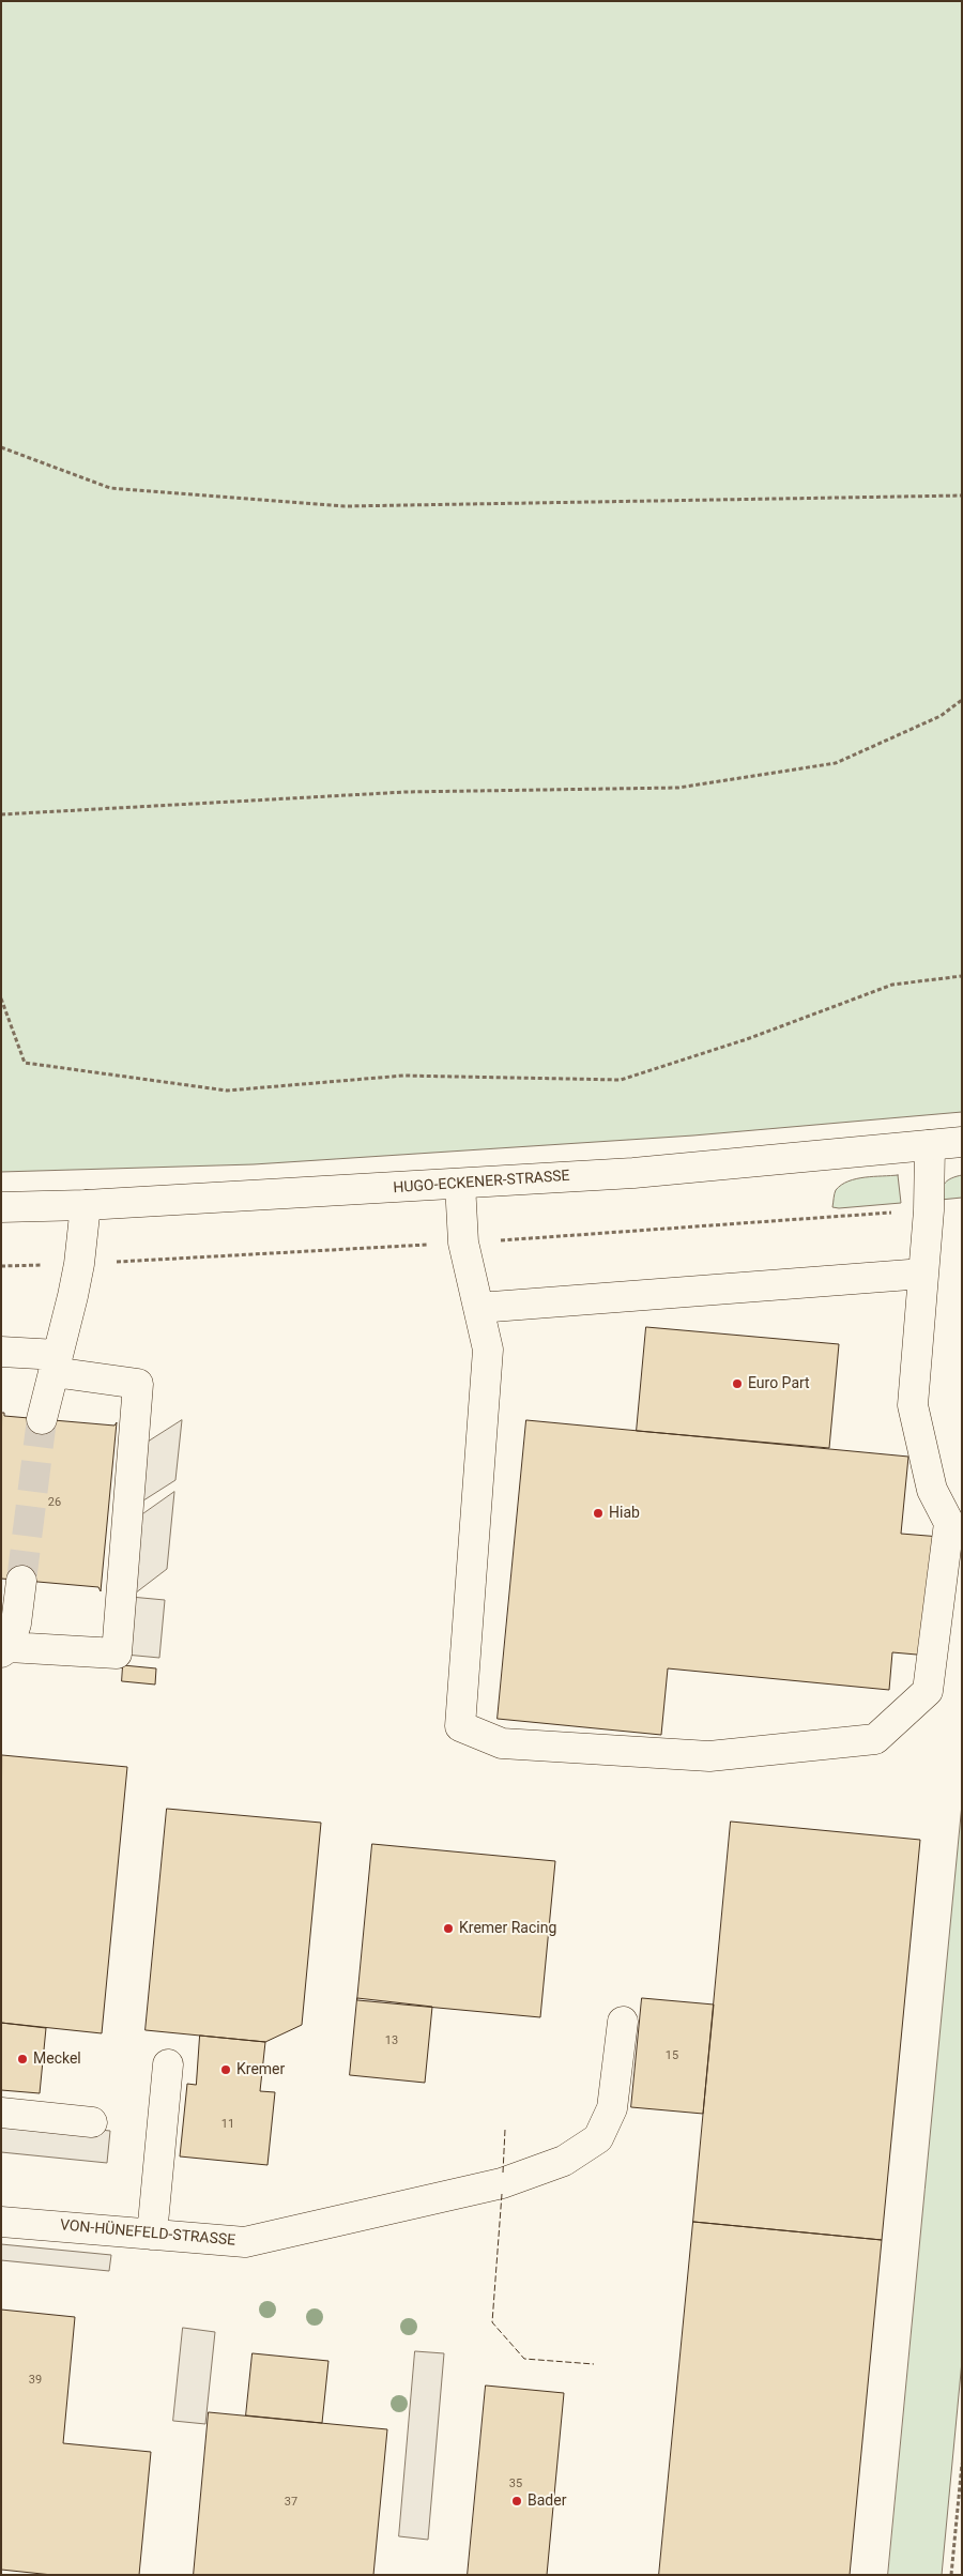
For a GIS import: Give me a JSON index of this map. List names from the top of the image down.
{
  "streets": {
    "main road": ["HUGO-ECKENER-STRASSE", "VON-HÜNEFELD-STRASSE"]
  },
  "places": [
    "Euro Part",
    "Hiab",
    "Kremer Racing",
    "Meckel",
    "Kremer",
    "Bader"
  ],
  "house_numbers": [
    "26",
    "13",
    "15",
    "11",
    "39",
    "35",
    "37"
  ]
}
